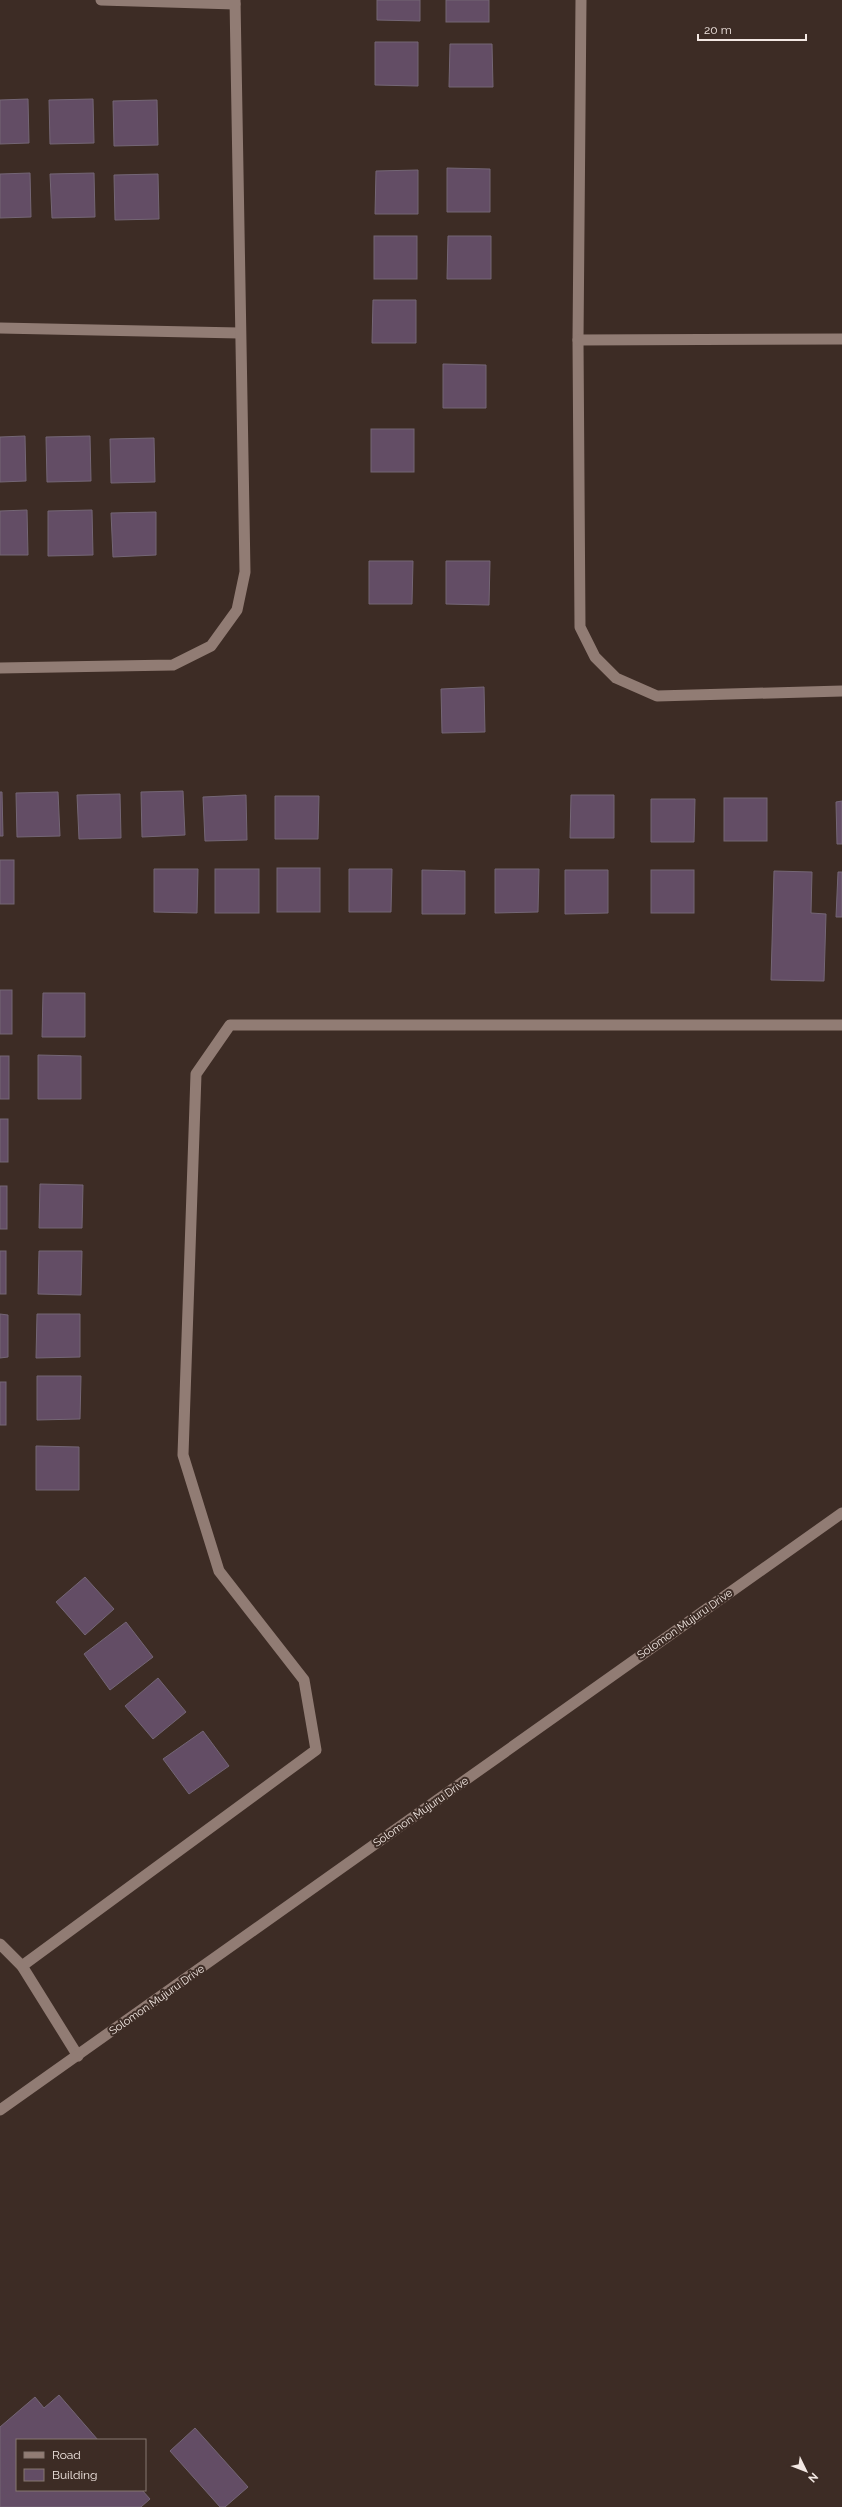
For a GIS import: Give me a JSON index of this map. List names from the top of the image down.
{
  "streets": {
    "street": ["Solomon Mujuru Drive"]
  },
  "legend": ["Road", "Building"],
  "scale_bar": "20 m",
  "north": "bottom right"
}
